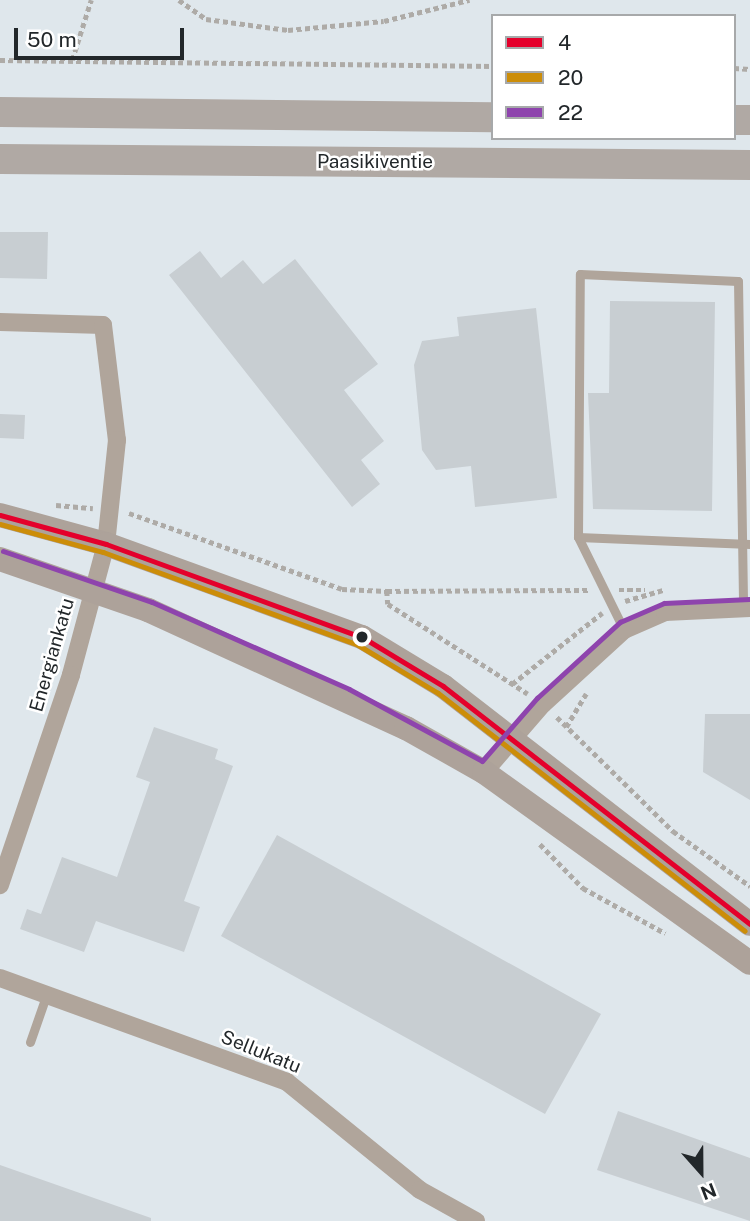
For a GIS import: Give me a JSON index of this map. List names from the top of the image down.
{
  "streets": {
    "highway": ["Paasikiventie"],
    "street": ["Energiankatu", "Sellukatu"]
  },
  "lines": ["transit line 4", "transit line 20", "transit line 22"],
  "legend": ["4", "20", "22"],
  "scale_bar": "50 m",
  "north": "bottom"
}
